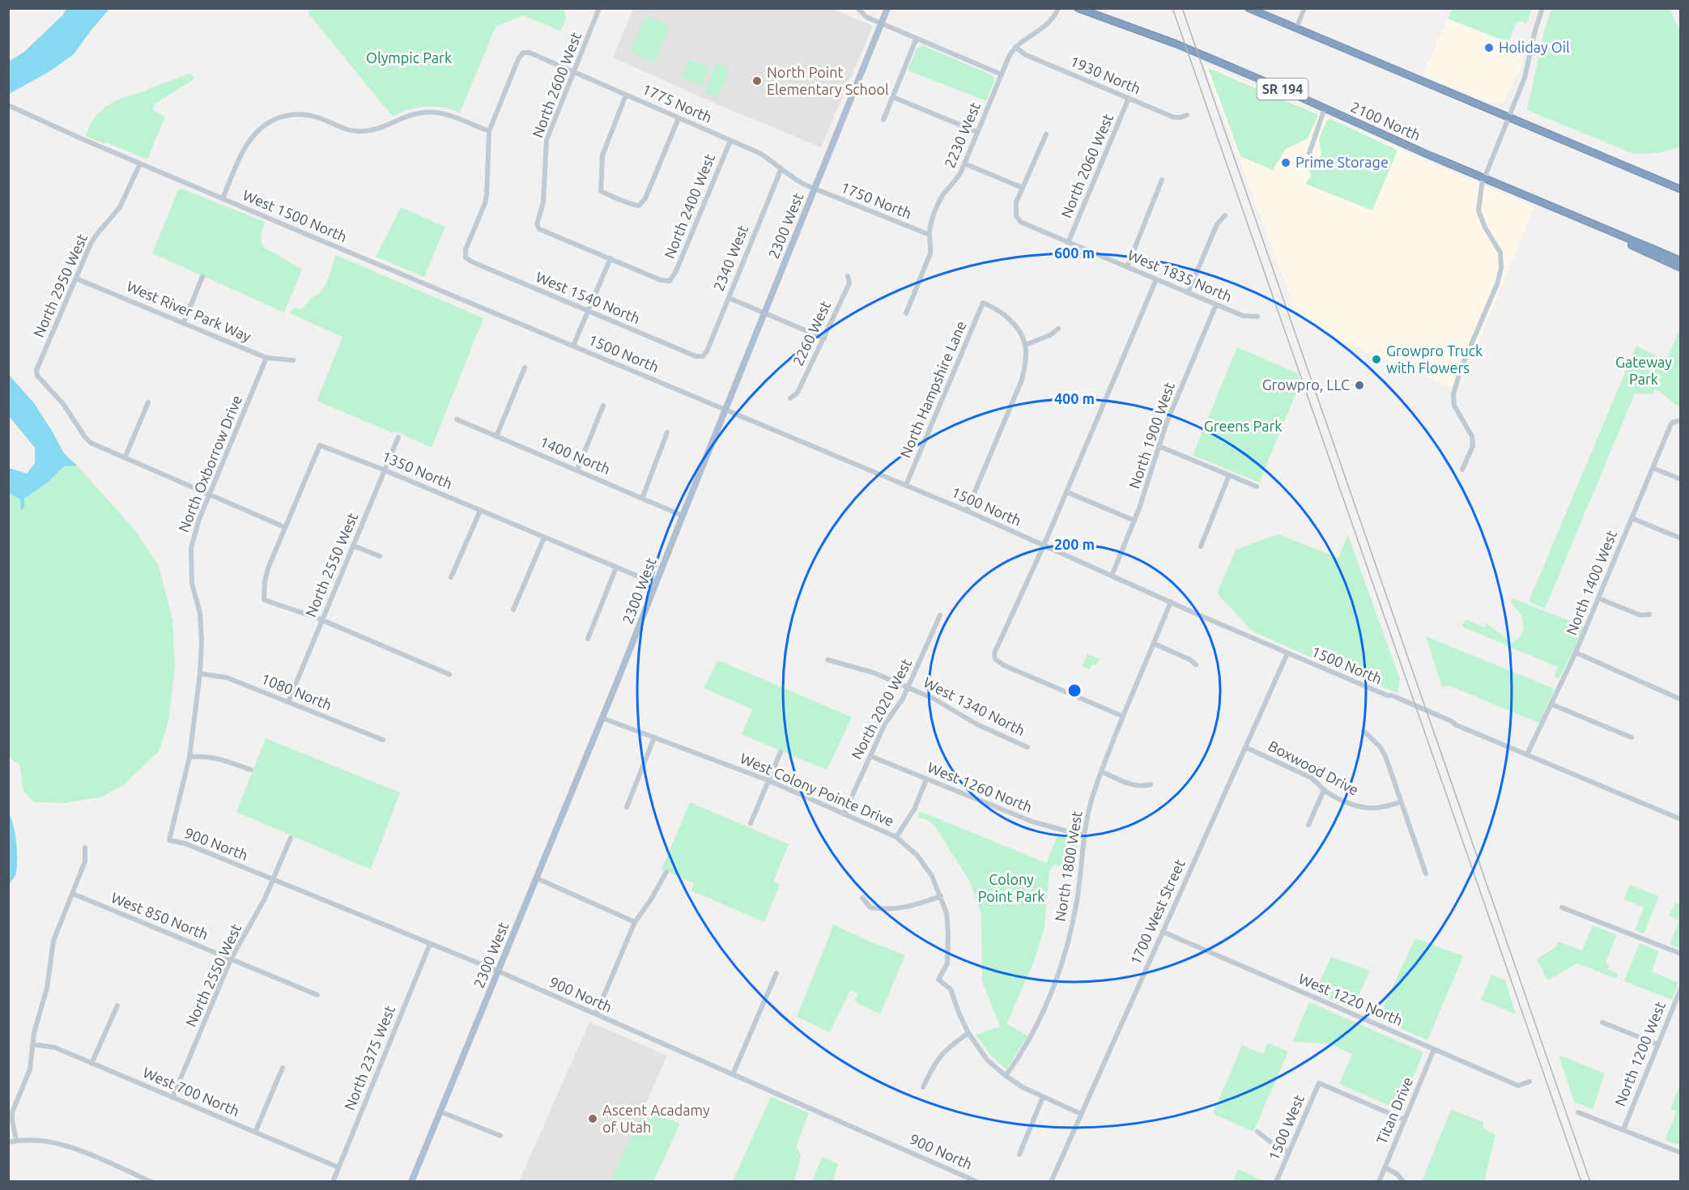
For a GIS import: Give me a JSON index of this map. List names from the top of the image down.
{
  "streets": {
    "highway": ["SR 194", "2100 North"],
    "main road": ["2300 West"],
    "street": [
      "1930 North",
      "North 2600 West",
      "1775 North",
      "2230 West",
      "North 2060 West",
      "1750 North",
      "North 2400 West",
      "West 1500 North",
      "2340 West",
      "West 1835 North",
      "North 2950 West",
      "West 1540 North",
      "West River Park Way",
      "2260 West",
      "1500 North",
      "North Hampshire Lane",
      "North 1900 West",
      "1400 North",
      "North Oxborrow Drive",
      "1350 North",
      "North 2550 West",
      "North 1400 West",
      "1080 North",
      "West 1340 North",
      "North 2020 West",
      "Boxwood Drive",
      "West 1260 North",
      "West Colony Pointe Drive",
      "900 North",
      "North 1800 West",
      "1700 West Street",
      "West 850 North",
      "West 1220 North",
      "North 1200 West",
      "North 2375 West",
      "West 700 North",
      "Titan Drive",
      "1500 West"
    ]
  },
  "crossings": [
    ["1930 North", "2230 West"],
    ["1930 North", "North 2060 West"],
    ["North 2600 West", "1775 North"],
    ["North 2600 West", "North 2400 West"],
    ["1775 North", "1750 North"],
    ["1775 North", "North 2400 West"],
    ["1775 North", "2300 West"],
    ["1775 North", "2340 West"],
    ["1775 North", "West 1540 North"],
    ["2230 West", "1750 North"],
    ["North 2060 West", "West 1835 North"],
    ["1750 North", "2300 West"],
    ["West 1500 North", "North 2950 West"],
    ["West 1500 North", "1500 North"],
    ["2300 West", "1500 North"],
    ["2300 West", "1400 North"],
    ["2300 West", "1350 North"],
    ["2300 West", "West Colony Pointe Drive"],
    ["2300 West", "900 North"],
    ["2340 West", "West 1540 North"],
    ["West 1835 North", "North 1900 West"],
    ["North 2950 West", "West River Park Way"],
    ["West River Park Way", "North Oxborrow Drive"],
    ["1500 North", "North Hampshire Lane"],
    ["1500 North", "North 1900 West"],
    ["1500 North", "North 1400 West"],
    ["1500 North", "North 1800 West"],
    ["1500 North", "1700 West Street"],
    ["North Oxborrow Drive", "1080 North"],
    ["North Oxborrow Drive", "900 North"],
    ["1350 North", "North 2550 West"],
    ["North 2550 West", "1080 North"],
    ["North 2550 West", "900 North"],
    ["North 2550 West", "West 850 North"],
    ["North 2550 West", "West 700 North"],
    ["West 1340 North", "North 2020 West"],
    ["North 2020 West", "West 1260 North"],
    ["North 2020 West", "West Colony Pointe Drive"],
    ["Boxwood Drive", "1700 West Street"],
    ["West 1260 North", "North 1800 West"],
    ["West Colony Pointe Drive", "North 1800 West"],
    ["West Colony Pointe Drive", "1700 West Street"],
    ["900 North", "North 2375 West"],
    ["1700 West Street", "West 1220 North"],
    ["West 1220 North", "Titan Drive"],
    ["North 2375 West", "West 700 North"],
    ["Titan Drive", "1500 West"]
  ],
  "parks": [
    "Olympic Park",
    "Gateway Park",
    "Greens Park",
    "Colony Point Park"
  ],
  "places": [
    "Holiday Oil",
    "North Point Elementary School",
    "Prime Storage",
    "Growpro Truck with Flowers",
    "Growpro, LLC",
    "Ascent Acadamy of Utah"
  ],
  "rings": ["600 m", "400 m", "200 m"]
}
